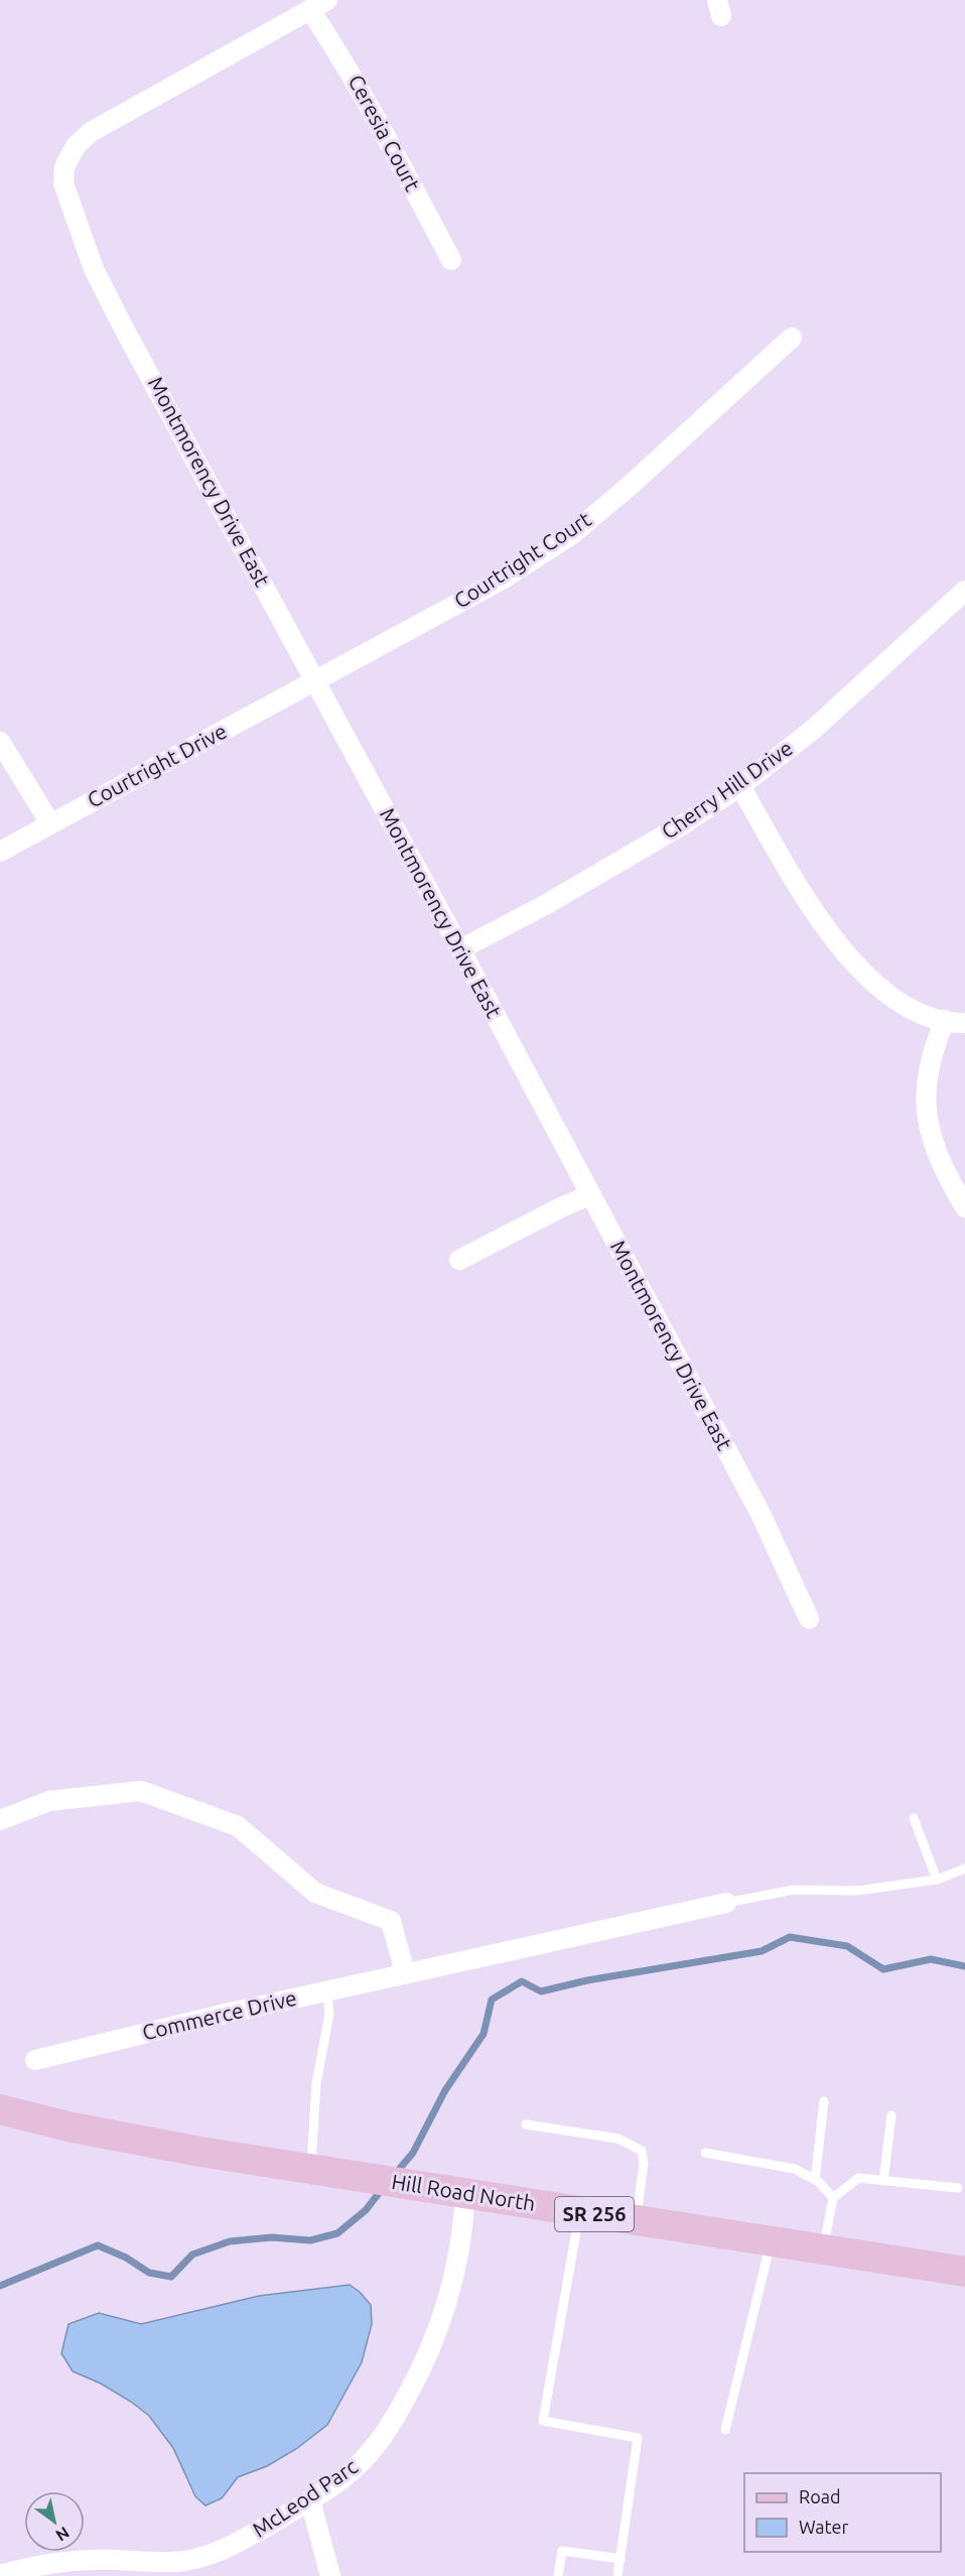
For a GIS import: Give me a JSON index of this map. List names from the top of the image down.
{
  "streets": {
    "main road": ["Hill Road North", "SR 256"],
    "street": [
      "Ceresia Court",
      "Montmorency Drive East",
      "Courtright Court",
      "Courtright Drive",
      "Cherry Hill Drive",
      "Commerce Drive",
      "McLeod Parc"
    ]
  },
  "crossings": [
    ["Ceresia Court", "Montmorency Drive East"],
    ["Montmorency Drive East", "Courtright Court"],
    ["Montmorency Drive East", "Courtright Drive"],
    ["Montmorency Drive East", "Cherry Hill Drive"],
    ["Courtright Court", "Courtright Drive"],
    ["Hill Road North", "McLeod Parc"]
  ],
  "legend": ["Road", "Water"],
  "north": "bottom right"
}
